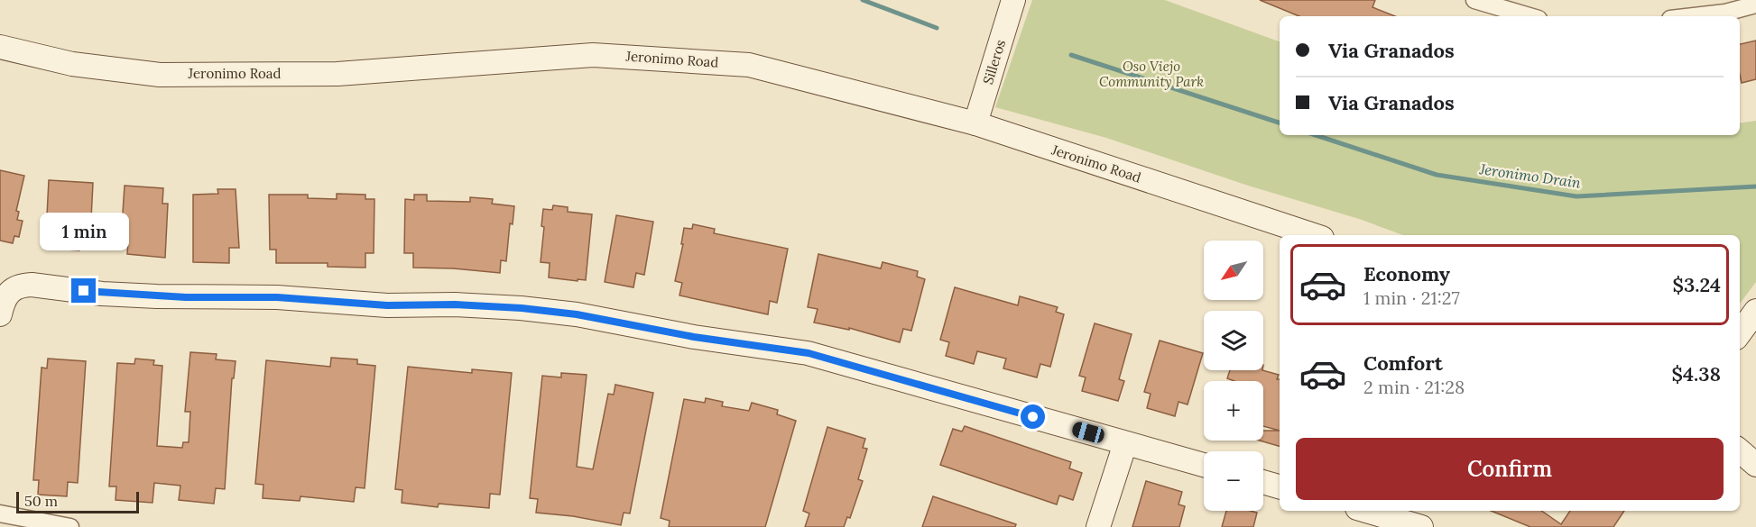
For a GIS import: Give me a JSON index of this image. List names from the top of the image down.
{
  "streets": {
    "street": ["Jeronimo Road", "Silleros"]
  },
  "crossings": [
    ["Jeronimo Road", "Silleros"]
  ],
  "water": ["Jeronimo Drain"],
  "parks": ["Oso Viejo Community Park"],
  "scale_bar": "50 m",
  "north": "bottom left",
  "page": {
    "banner": ["Via Granados", "Via Granados"],
    "bubble": "1 min",
    "map_buttons": ["+", "−"],
    "list": [
      {
        "name": "Economy",
        "note": "1 min · 21:27",
        "value": "$3.24"
      },
      {
        "name": "Comfort",
        "note": "2 min · 21:28",
        "value": "$4.38"
      }
    ],
    "buttons": "Confirm",
    "scale": "50 m"
  }
}
